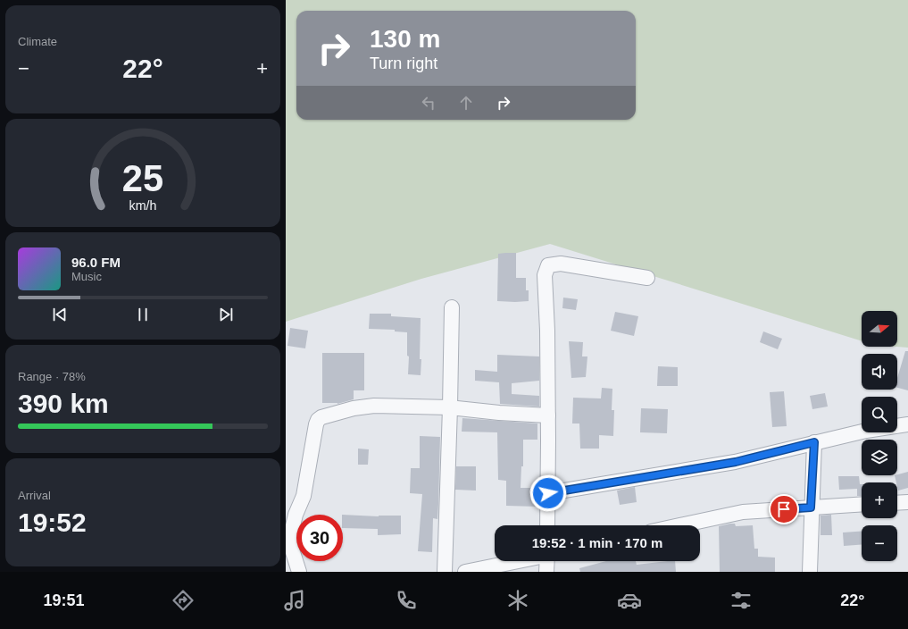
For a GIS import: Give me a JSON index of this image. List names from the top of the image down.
{
  "north": "right",
  "page": {
    "tile": [
      "Climate",
      ["Range · 78%", "390 km"],
      ["Arrival", "19:52"]
    ],
    "turn": ["130 m", "Turn right"],
    "heat": ["−", "22°", "+"],
    "song": ["96.0 FM", "Music"],
    "map_buttons": ["+", "−"],
    "limit": "30",
    "trip": "19:52 · 1 min · 170 m",
    "tabs": ["19:51", "22°"],
    "gauge": ["25", "km/h"]
  }
}
